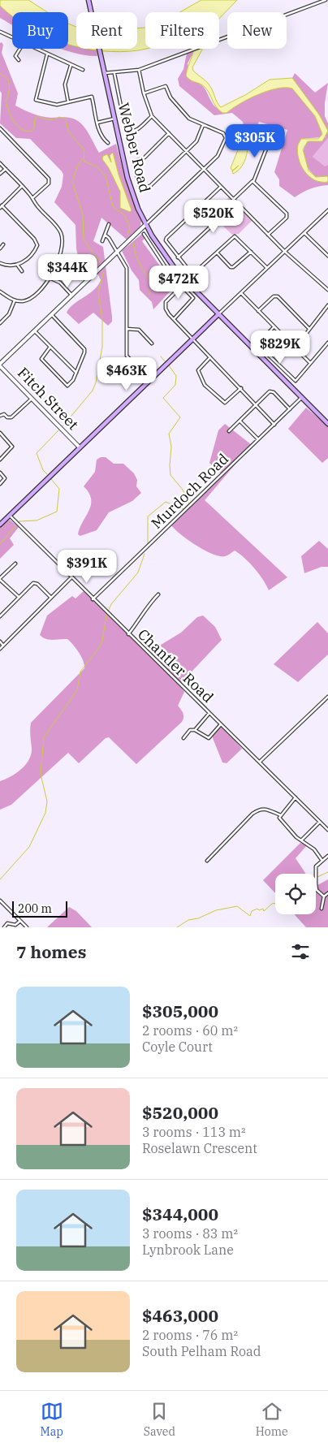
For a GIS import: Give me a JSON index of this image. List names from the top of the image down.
{
  "streets": {
    "main road": ["Webber Road"],
    "street": ["Fitch Street", "Murdoch Road", "Chantler Road"]
  },
  "crossings": [
    ["Webber Road", "Murdoch Road"],
    ["Murdoch Road", "Chantler Road"]
  ],
  "scale_bar": "200 m",
  "page": {
    "chip": [
      "Buy",
      "Rent",
      "Filters",
      "New"
    ],
    "price": [
      "$305K",
      "$520K",
      "$344K",
      "$472K",
      "$829K",
      "$463K",
      "$391K"
    ],
    "scale": "200 m",
    "heading": "7 homes",
    "list": [
      {
        "name": "$305,000",
        "note": "2 rooms · 60 m² · Coyle Court"
      },
      {
        "name": "$520,000",
        "note": "3 rooms · 113 m² · Roselawn Crescent"
      },
      {
        "name": "$344,000",
        "note": "3 rooms · 83 m² · Lynbrook Lane"
      },
      {
        "name": "$463,000",
        "note": "2 rooms · 76 m² · South Pelham Road"
      }
    ],
    "tabs": ["Map", "Saved", "Home"]
  }
}
